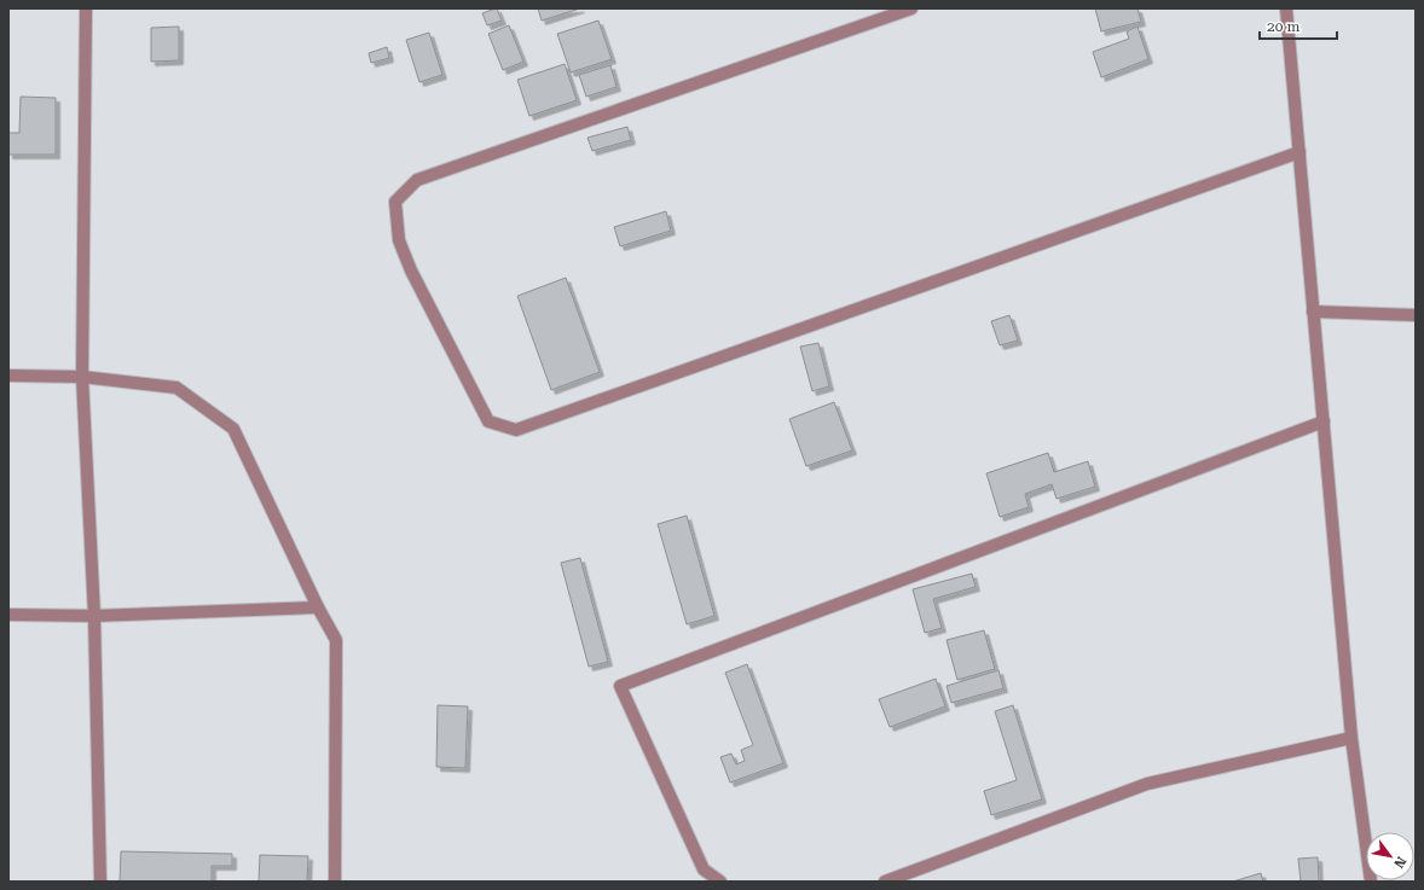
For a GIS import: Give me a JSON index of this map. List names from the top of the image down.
{
  "scale_bar": "20 m",
  "north": "bottom right"
}
